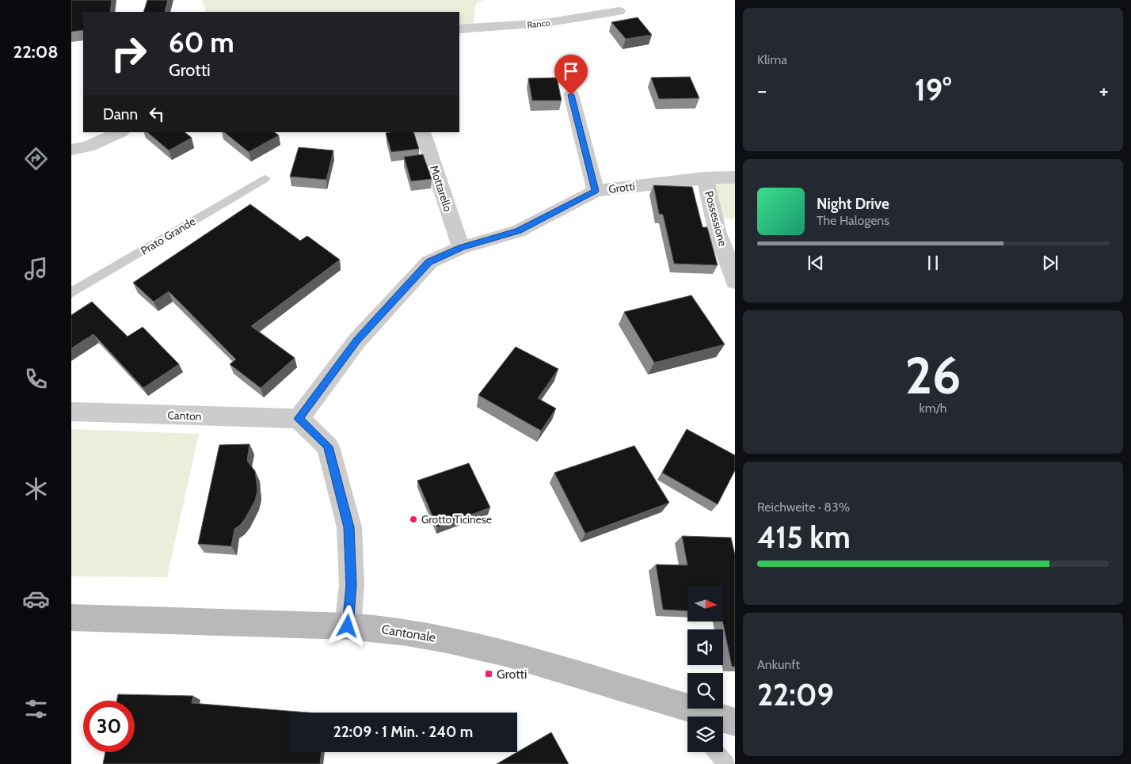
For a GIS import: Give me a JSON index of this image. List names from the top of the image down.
{
  "streets": {
    "street": [
      "Ranco",
      "Grotti",
      "Mottarello",
      "Possessione",
      "Canton",
      "Cantonale"
    ],
    "lane": ["Prato Grande"]
  },
  "crossings": [
    ["Grotti", "Mottarello"],
    ["Grotti", "Possessione"],
    ["Grotti", "Canton"]
  ],
  "places": {
    "other": ["Grotto Ticinese"],
    "transit": ["Grotti"]
  },
  "north": "right",
  "page": {
    "tabs": "22:08",
    "tile": [
      "Klima",
      ["26", "km/h"],
      ["Reichweite · 83%", "415 km"],
      ["Ankunft", "22:09"]
    ],
    "turn": ["60 m", "Grotti"],
    "heat": ["−", "19°", "+"],
    "then": "Dann",
    "song": ["Night Drive", "The Halogens"],
    "limit": "30",
    "trip": "22:09 · 1 Min. · 240 m"
  }
}
